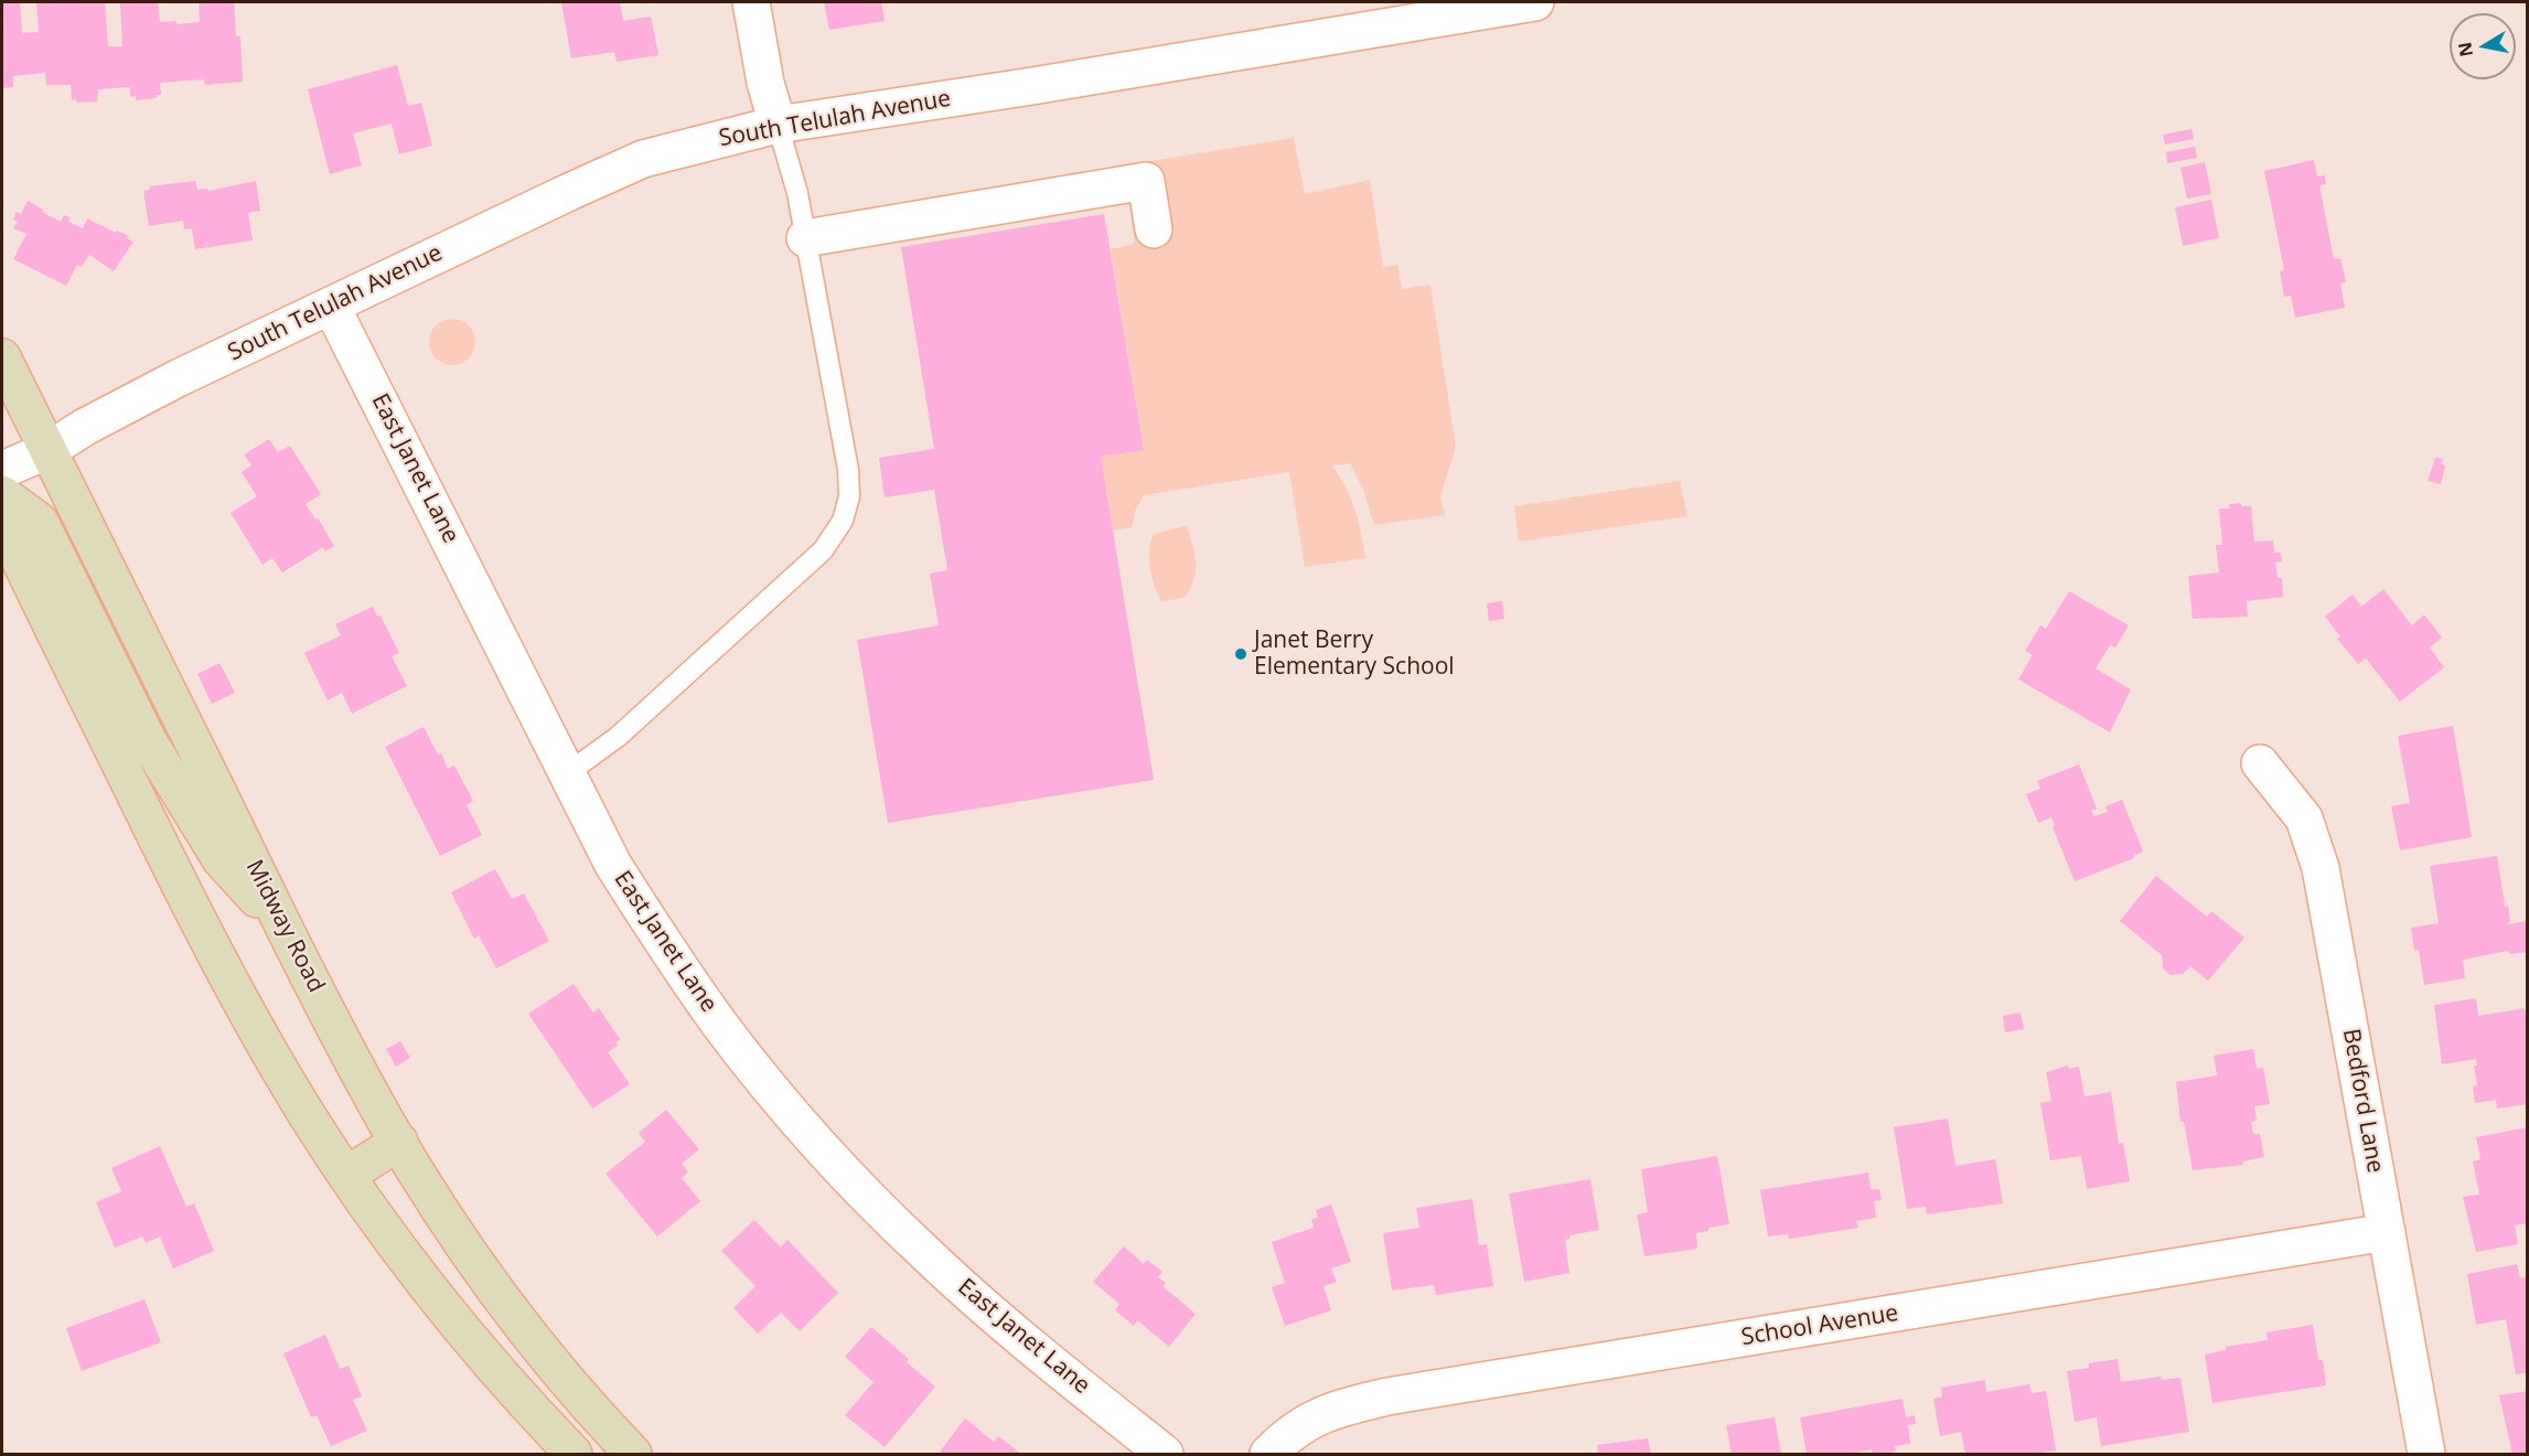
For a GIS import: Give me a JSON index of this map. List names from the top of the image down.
{
  "streets": {
    "main road": ["Midway Road"],
    "street": [
      "South Telulah Avenue",
      "East Janet Lane",
      "Bedford Lane",
      "School Avenue"
    ]
  },
  "crossings": [
    ["South Telulah Avenue", "East Janet Lane"],
    ["South Telulah Avenue", "Midway Road"],
    ["Bedford Lane", "School Avenue"]
  ],
  "places": ["Janet Berry Elementary School"],
  "north": "left"
}
